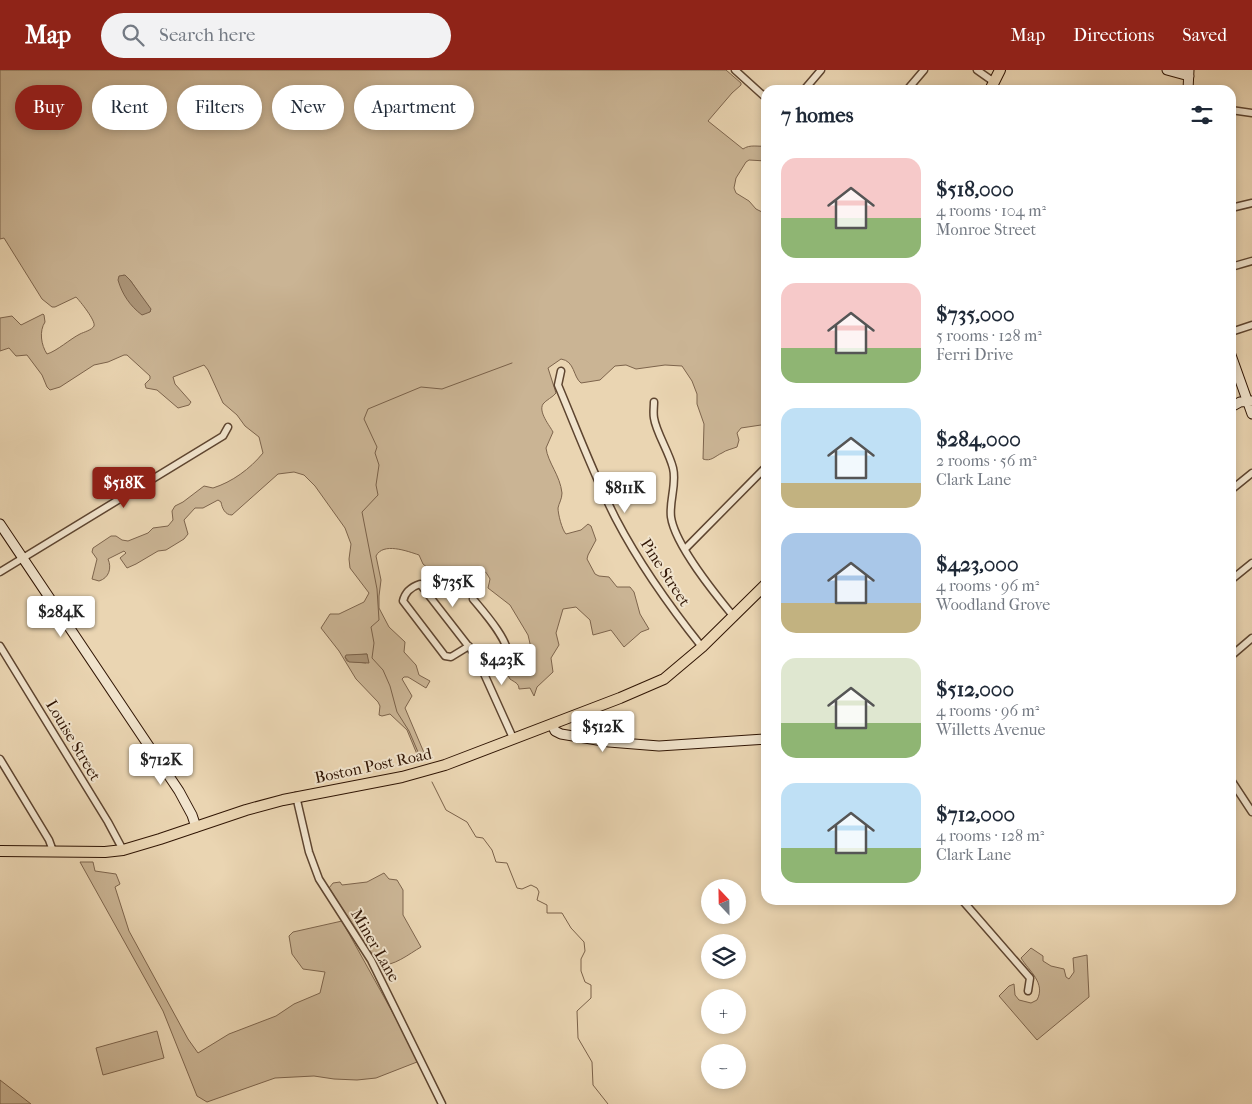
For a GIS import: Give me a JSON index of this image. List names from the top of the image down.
{
  "streets": {
    "main road": ["Boston Post Road"],
    "street": ["Pine Street", "Louise Street", "Miner Lane"]
  },
  "crossings": [
    ["Pine Street", "Boston Post Road"],
    ["Louise Street", "Boston Post Road"],
    ["Boston Post Road", "Miner Lane"]
  ],
  "north": "top",
  "page": {
    "header": "Map",
    "search": "Search here",
    "nav": ["Map", "Directions", "Saved"],
    "chip": [
      "Buy",
      "Rent",
      "Filters",
      "New",
      "Apartment"
    ],
    "heading": "7 homes",
    "list": [
      {
        "name": "$518,000",
        "note": "4 rooms · 104 m² · Monroe Street"
      },
      {
        "name": "$735,000",
        "note": "5 rooms · 128 m² · Ferri Drive"
      },
      {
        "name": "$284,000",
        "note": "2 rooms · 56 m² · Clark Lane"
      },
      {
        "name": "$423,000",
        "note": "4 rooms · 96 m² · Woodland Grove"
      },
      {
        "name": "$512,000",
        "note": "4 rooms · 96 m² · Willetts Avenue"
      },
      {
        "name": "$712,000",
        "note": "4 rooms · 128 m² · Clark Lane"
      }
    ],
    "price": [
      "$518K",
      "$811K",
      "$735K",
      "$284K",
      "$423K",
      "$512K",
      "$712K"
    ],
    "map_buttons": ["+", "−"]
  }
}
